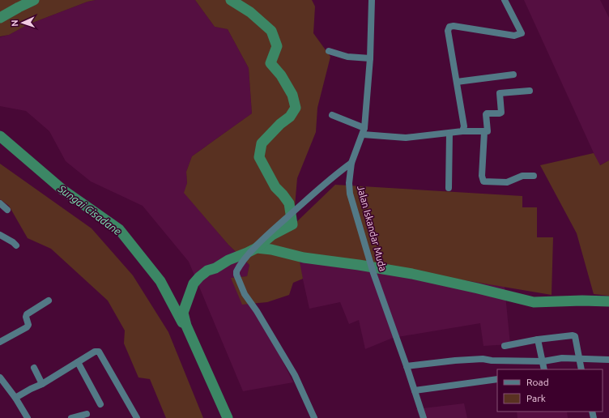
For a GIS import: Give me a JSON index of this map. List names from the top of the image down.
{
  "streets": {
    "street": ["Jalan Iskandar Muda"]
  },
  "water": ["Sungai Cisadane"],
  "legend": ["Road", "Park"],
  "north": "left"
}
